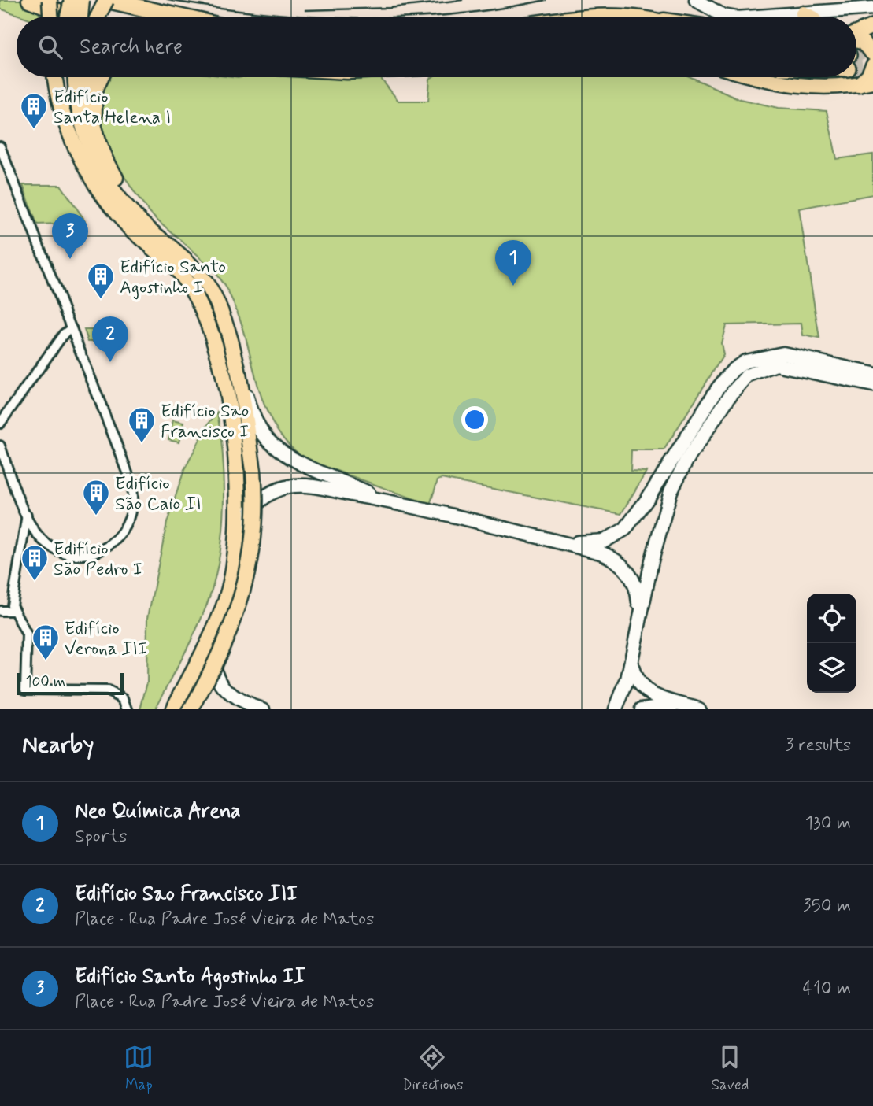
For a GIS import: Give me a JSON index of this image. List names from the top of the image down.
{
  "places": {
    "building": [
      "Edifício Santa Helena I",
      "Edifício Santo Agostinho I",
      "Edifício Sao Francisco I",
      "Edifício São Caio II",
      "Edifício São Pedro I",
      "Edifício Verona III"
    ]
  },
  "scale_bar": "100 m",
  "page": {
    "search": "Search here",
    "pins": ["3", "1", "2"],
    "scale": "100 m",
    "heading": ["Nearby", "3 results"],
    "list": [
      {
        "mark": "1",
        "name": "Neo Química Arena",
        "note": "Sports",
        "value": "130 m"
      },
      {
        "mark": "2",
        "name": "Edifício Sao Francisco III",
        "note": "Place · Rua Padre José Vieira de Matos",
        "value": "350 m"
      },
      {
        "mark": "3",
        "name": "Edifício Santo Agostinho II",
        "note": "Place · Rua Padre José Vieira de Matos",
        "value": "410 m"
      }
    ],
    "nav": ["Map", "Directions", "Saved"]
  }
}
